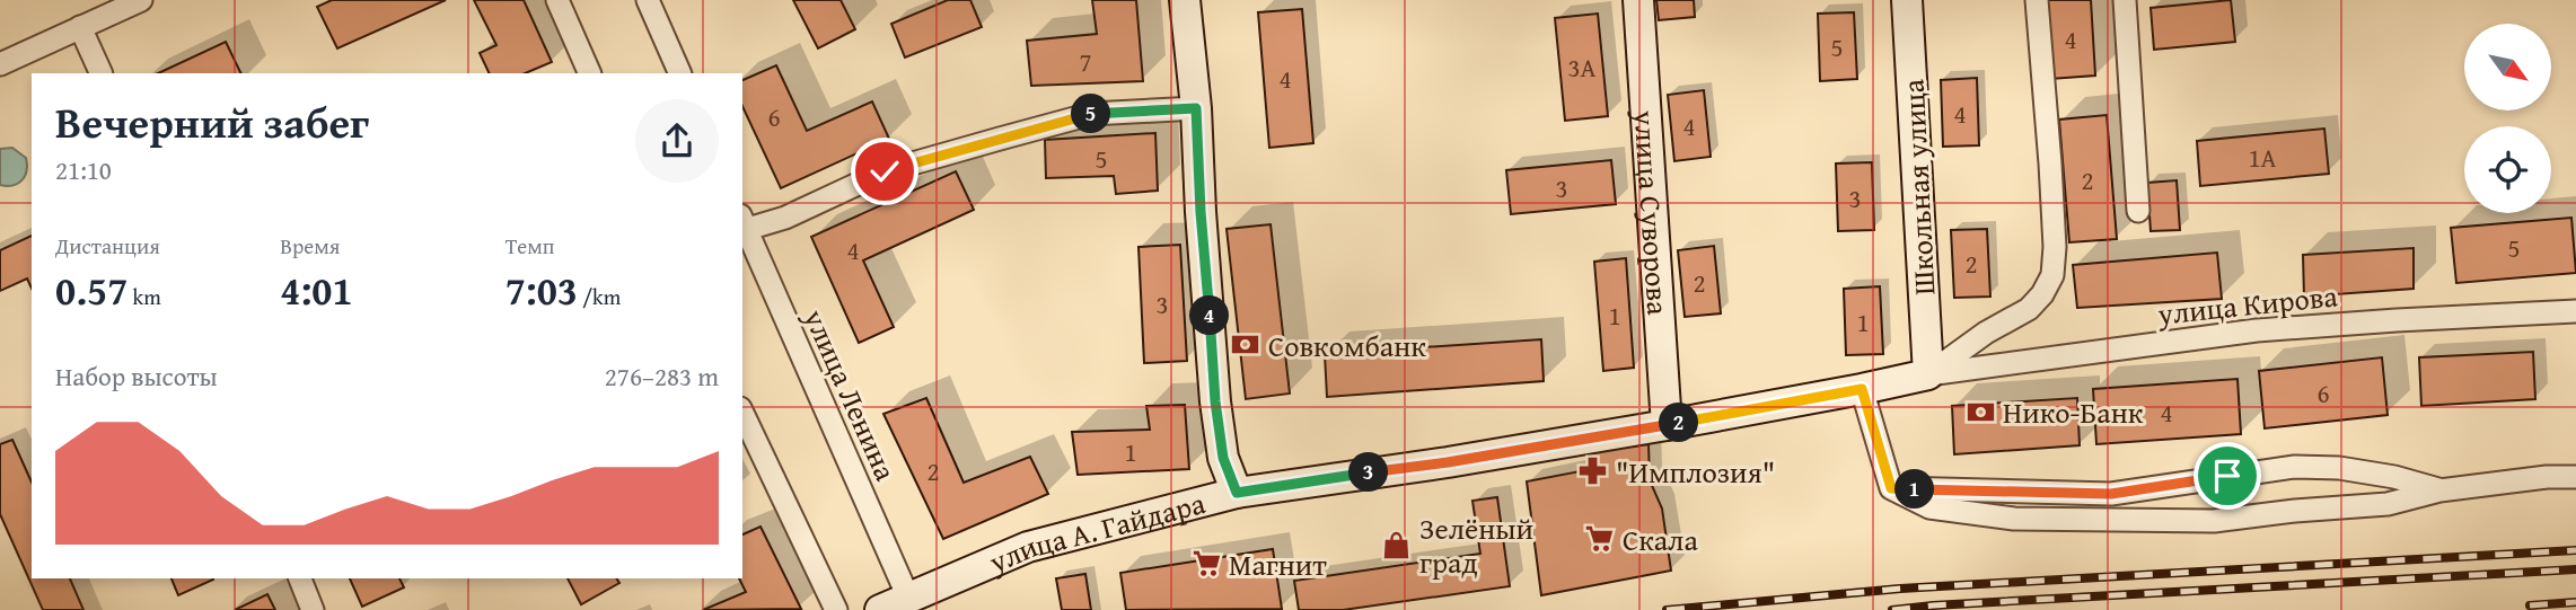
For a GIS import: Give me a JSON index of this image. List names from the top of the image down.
{
  "streets": {
    "street": [
      "Школьная улица",
      "улица Суворова",
      "улица Кирова",
      "улица Ленина",
      "улица А. Гайдара"
    ]
  },
  "crossings": [
    ["Школьная улица", "улица Кирова"],
    ["Школьная улица", "улица А. Гайдара"],
    ["улица Суворова", "улица А. Гайдара"],
    ["улица Кирова", "улица А. Гайдара"],
    ["улица Ленина", "улица А. Гайдара"]
  ],
  "places": {
    "bank": ["Совкомбанк", "Нико-Банк"],
    "pharmacy": ["\"Имплозия\""],
    "supermarket": ["Скала", "Магнит"],
    "shop": ["Зелёный град"]
  },
  "house_numbers": [
    "4",
    "5",
    "7",
    "3А",
    "4",
    "4",
    "6",
    "4",
    "1А",
    "5",
    "2",
    "3",
    "3",
    "5",
    "4",
    "2",
    "2",
    "3",
    "1",
    "1",
    "6",
    "4",
    "1",
    "2"
  ],
  "north": "bottom right",
  "page": {
    "heading": ["Вечерний забег", "21:10"],
    "pins": [
      "5",
      "4",
      "2",
      "3",
      "1"
    ],
    "stats": [
      ["Дистанция", "0.57 km"],
      ["Время", "4:01"],
      ["Темп", "7:03 /km"]
    ],
    "chart": ["Набор высоты", "276–283 m"]
  }
}
